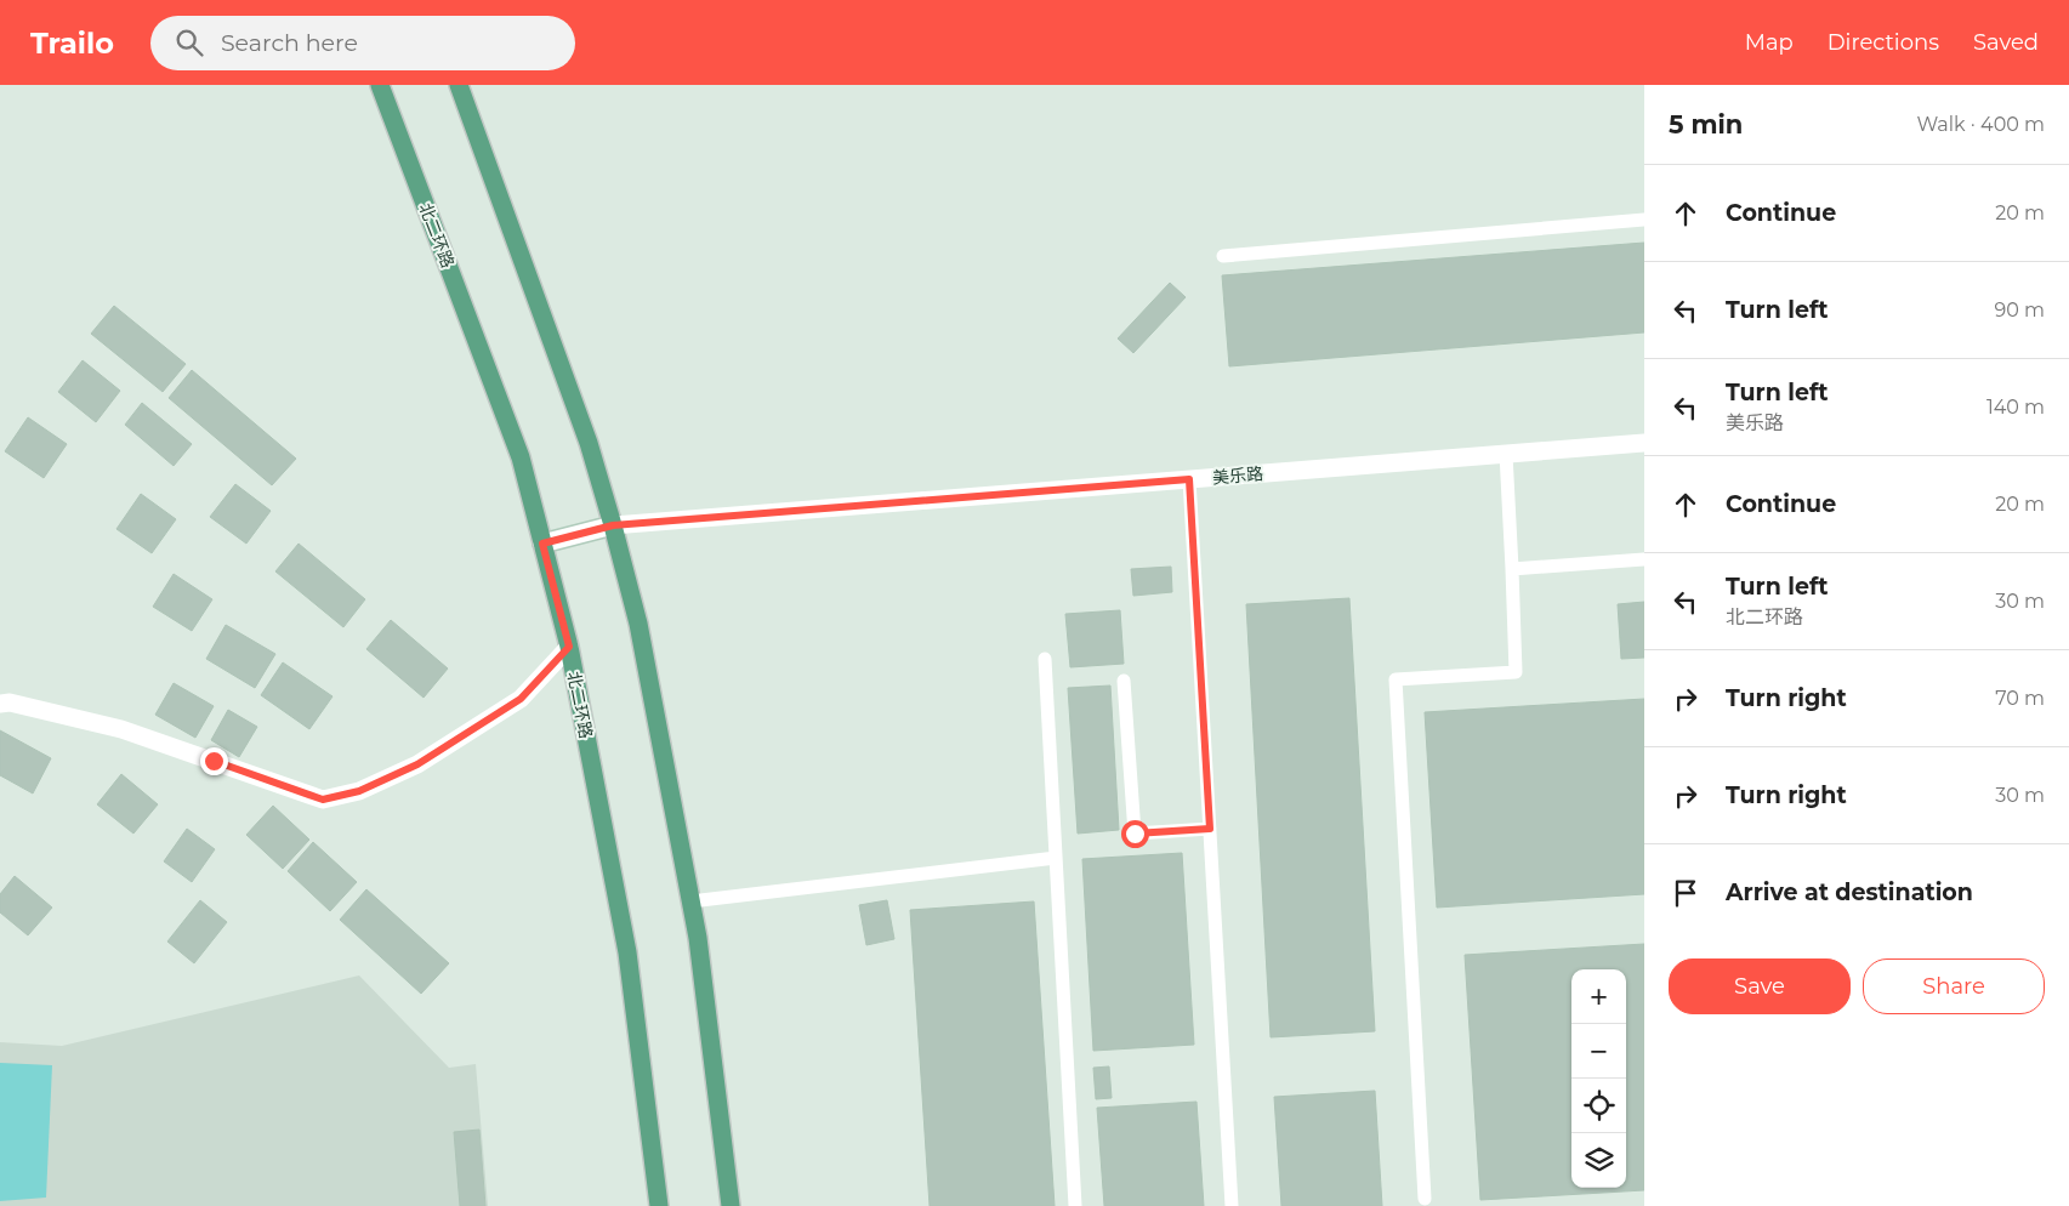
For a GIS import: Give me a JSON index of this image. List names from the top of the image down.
{
  "streets": {
    "main road": ["北二环路"],
    "street": ["美乐路"]
  },
  "crossings": [
    ["北二环路", "美乐路"]
  ],
  "page": {
    "header": "Trailo",
    "search": "Search here",
    "nav": ["Map", "Directions", "Saved"],
    "heading": ["5 min", "Walk · 400 m"],
    "list": [
      ["Continue", "20 m"],
      ["Turn left", "90 m"],
      ["Turn left", "美乐路", "140 m"],
      ["Continue", "20 m"],
      ["Turn left", "北二环路", "30 m"],
      ["Turn right", "70 m"],
      ["Turn right", "30 m"],
      "Arrive at destination"
    ],
    "buttons": ["Save", "Share"],
    "map_buttons": ["+", "−"]
  }
}
